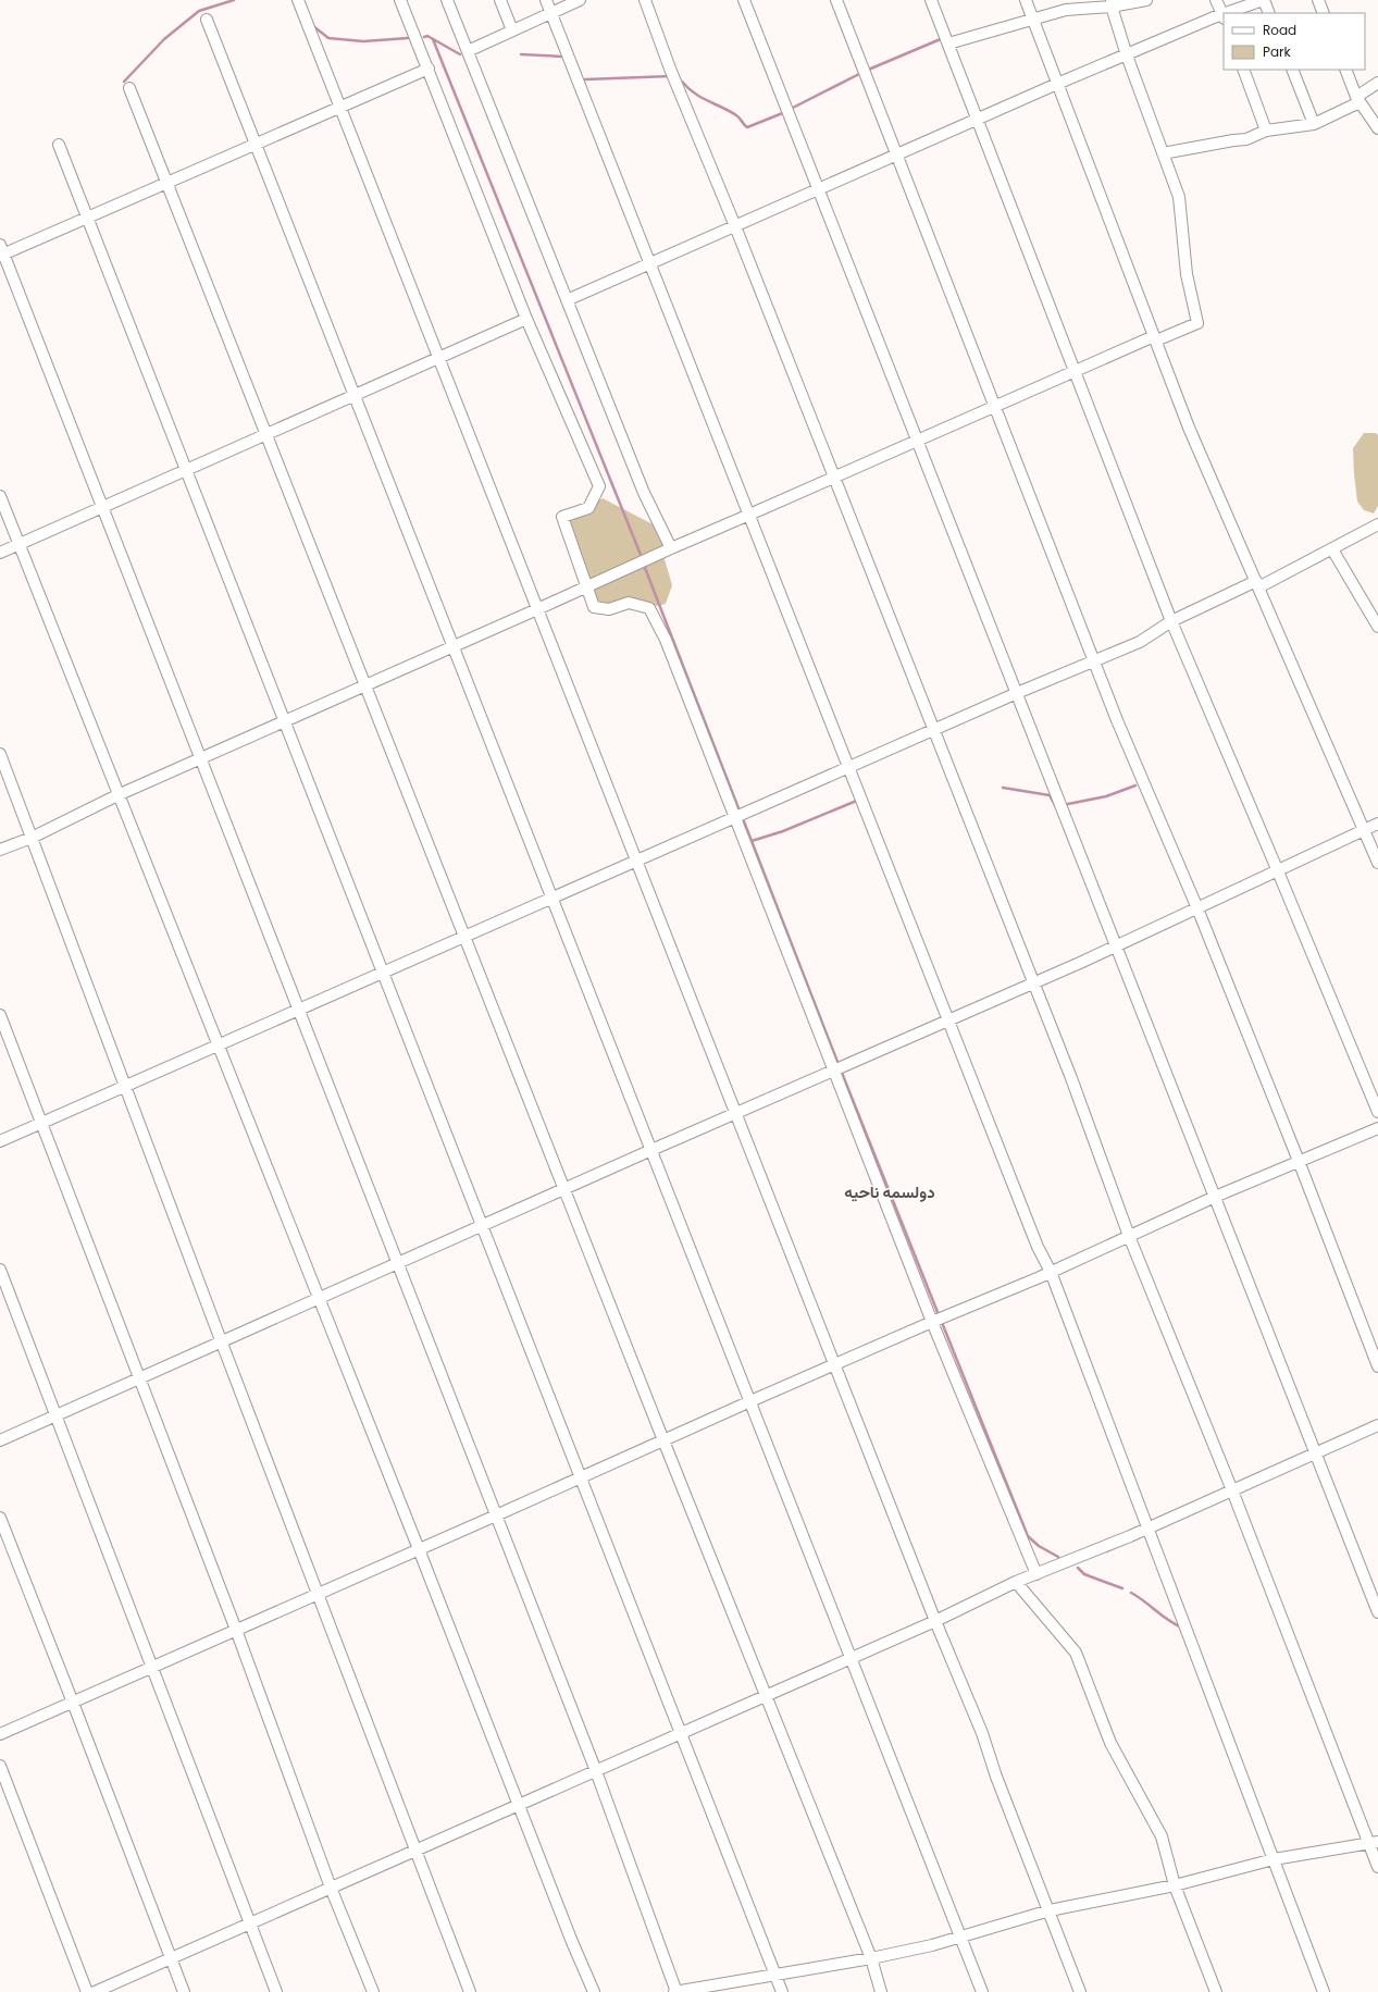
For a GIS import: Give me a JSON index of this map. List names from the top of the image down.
{
  "districts": ["دولسمه ناحیه"],
  "legend": ["Road", "Park"]
}
